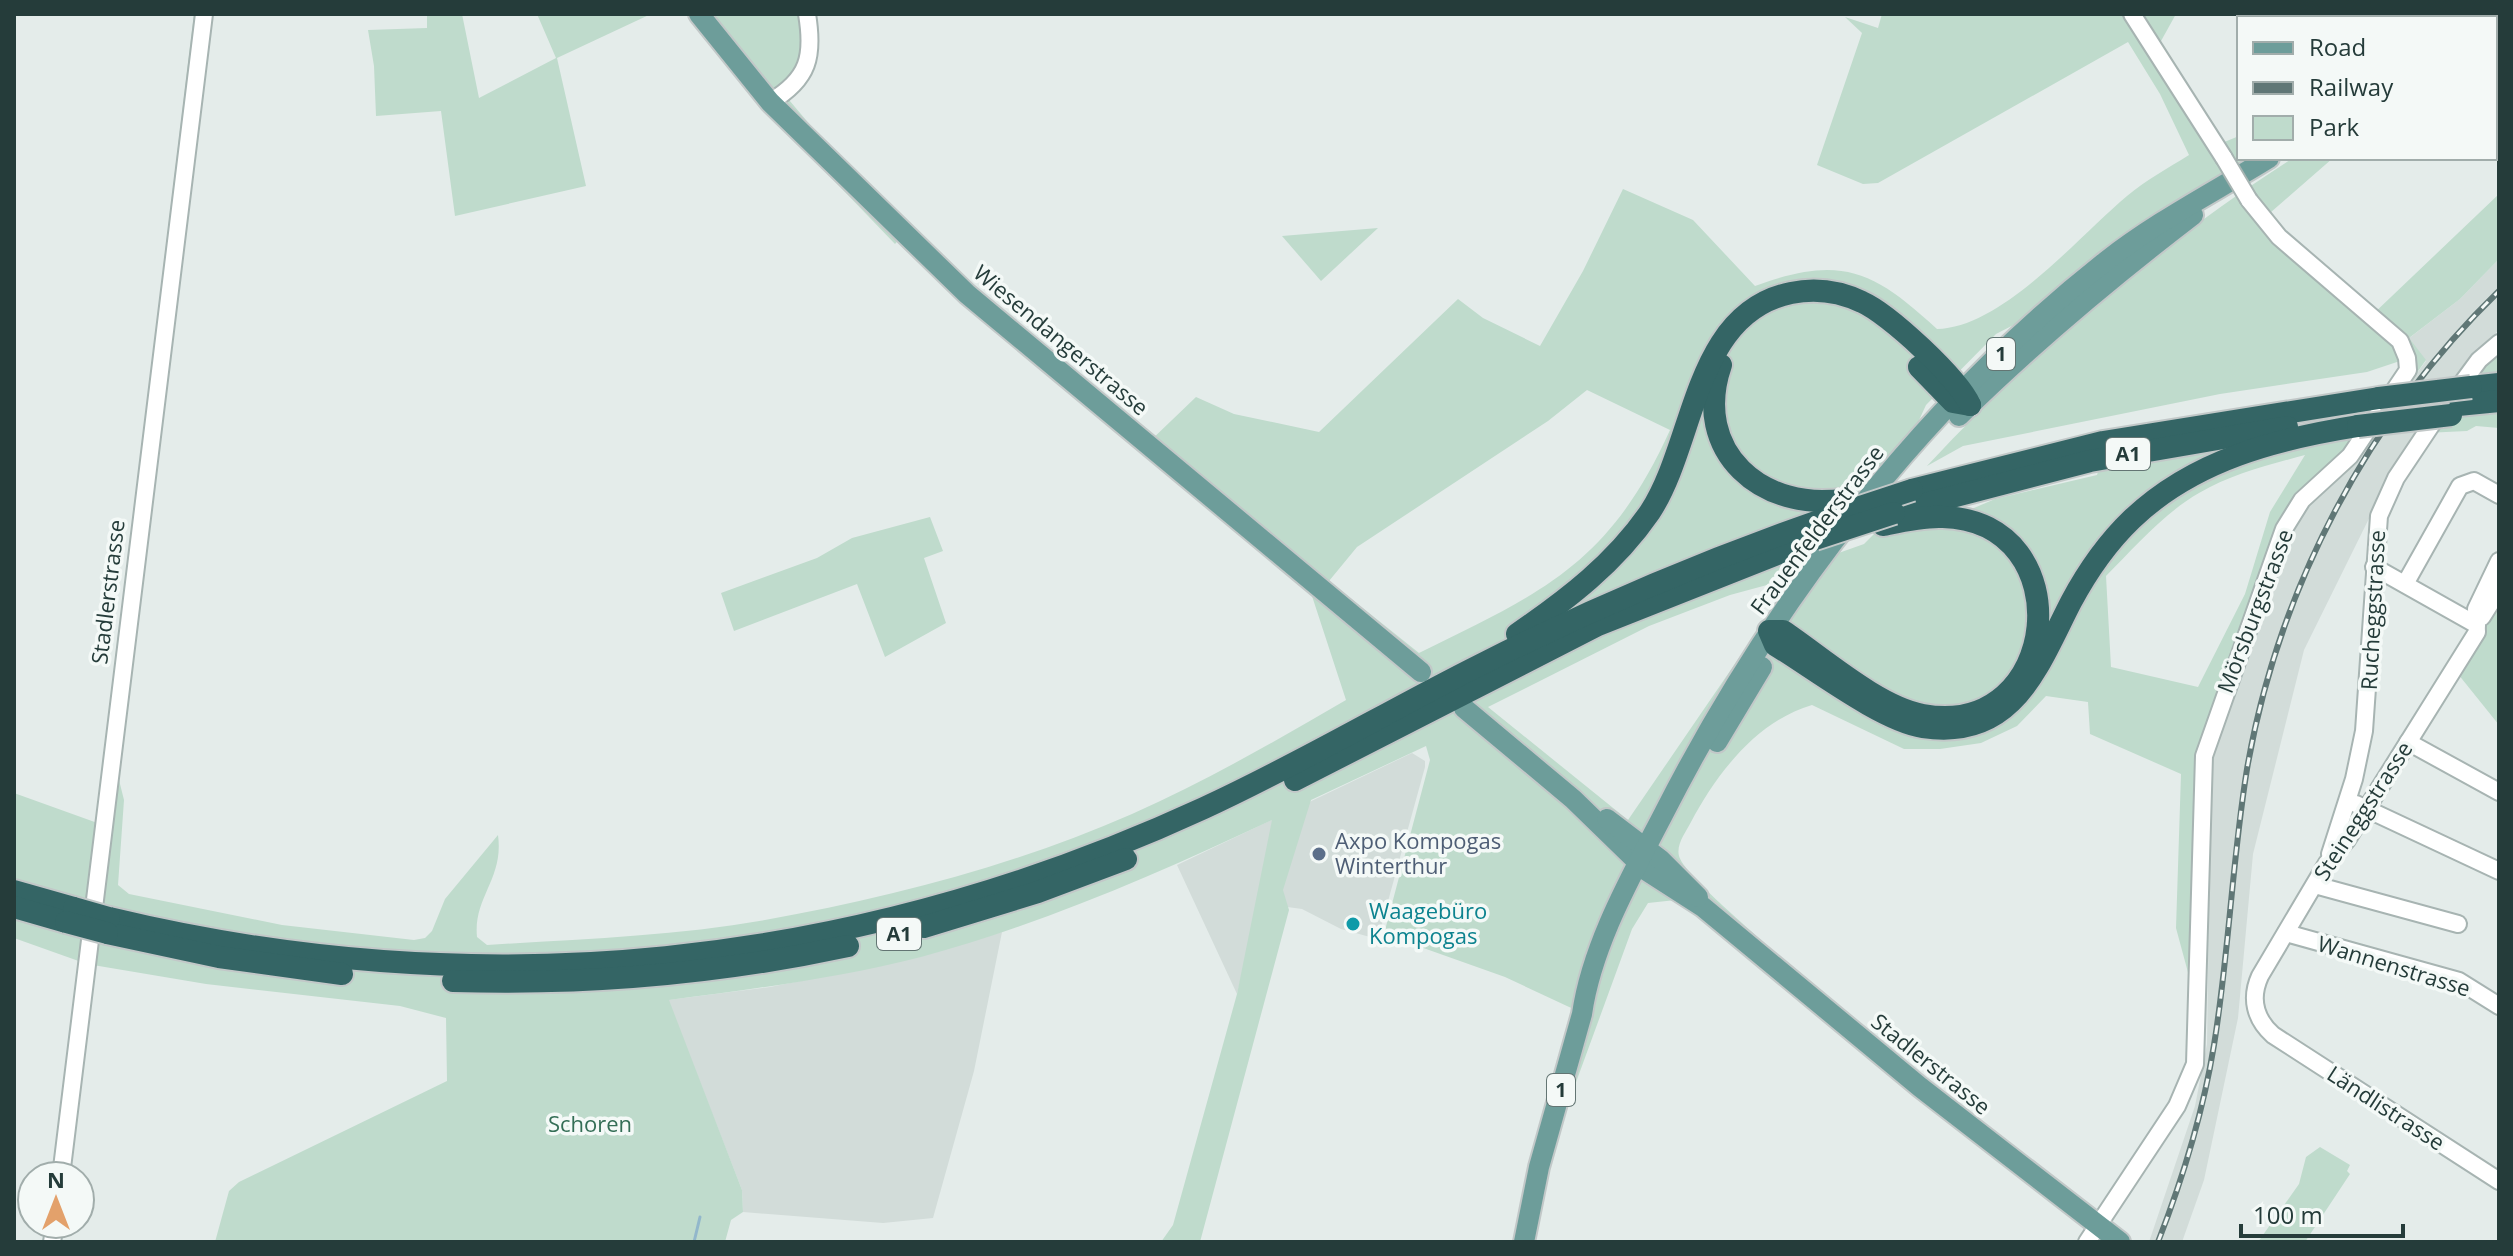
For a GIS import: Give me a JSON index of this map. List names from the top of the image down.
{
  "streets": {
    "highway": ["A1"],
    "main road": [
      "Wiesendangerstrasse",
      "1",
      "Frauenfelderstrasse",
      "Stadlerstrasse"
    ],
    "street": [
      "Rucheggstrasse",
      "Mörsburgstrasse",
      "Steineggstrasse",
      "Wannenstrasse",
      "Ländlistrasse"
    ]
  },
  "crossings": [
    ["Frauenfelderstrasse", "Stadlerstrasse"],
    ["Stadlerstrasse", "Mörsburgstrasse"],
    ["Rucheggstrasse", "Steineggstrasse"],
    ["Steineggstrasse", "Wannenstrasse"],
    ["Steineggstrasse", "Ländlistrasse"]
  ],
  "parks": ["Schoren"],
  "places": ["Axpo Kompogas Winterthur", "Waagebüro Kompogas"],
  "legend": ["Road", "Railway", "Park"],
  "scale_bar": "100 m",
  "north": "top"
}
